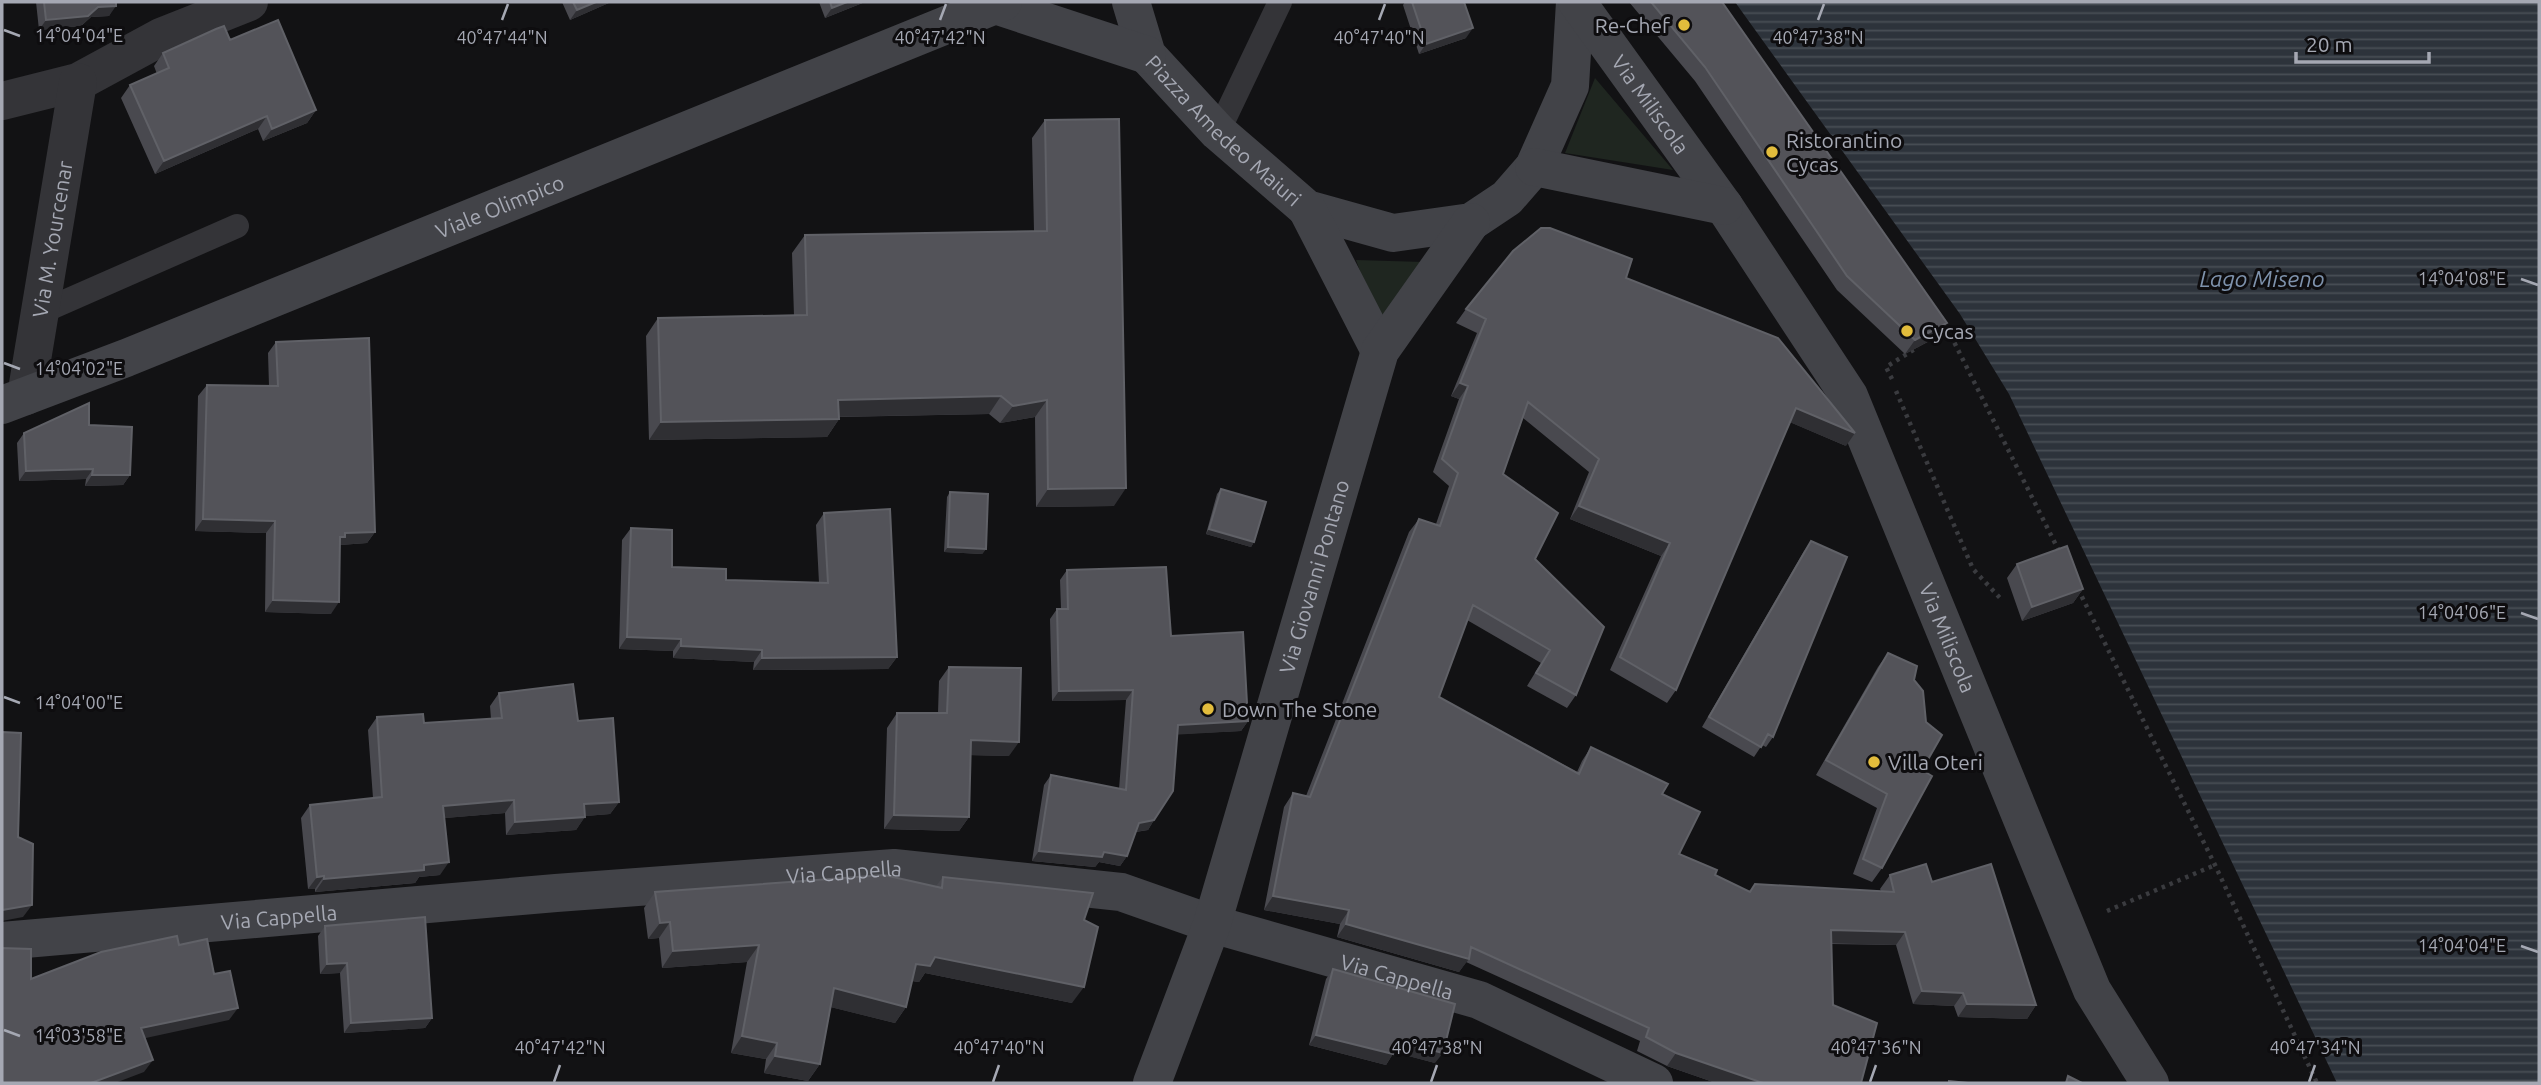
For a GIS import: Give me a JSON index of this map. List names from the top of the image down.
{
  "streets": {
    "street": [
      "Via Miliscola",
      "Piazza Amedeo Maiuri",
      "Viale Olimpico",
      "Via M. Yourcenar",
      "Via Giovanni Pontano",
      "Via Cappella"
    ]
  },
  "crossings": [
    ["Via Miliscola", "Piazza Amedeo Maiuri"],
    ["Piazza Amedeo Maiuri", "Viale Olimpico"],
    ["Piazza Amedeo Maiuri", "Via Giovanni Pontano"],
    ["Viale Olimpico", "Via M. Yourcenar"],
    ["Via Giovanni Pontano", "Via Cappella"]
  ],
  "water": ["Lago Miseno"],
  "places": [
    "Re-Chef",
    "Ristorantino Cycas",
    "Cycas",
    "Down The Stone",
    "Villa Oteri"
  ],
  "scale_bar": "20 m",
  "coordinates": [
    "14°04'04\"E",
    "40°47'44\"N",
    "40°47'42\"N",
    "40°47'40\"N",
    "40°47'38\"N",
    "14°04'08\"E",
    "14°04'02\"E",
    "14°04'06\"E",
    "14°04'00\"E",
    "14°03'58\"E",
    "40°47'36\"N",
    "40°47'34\"N"
  ]
}
